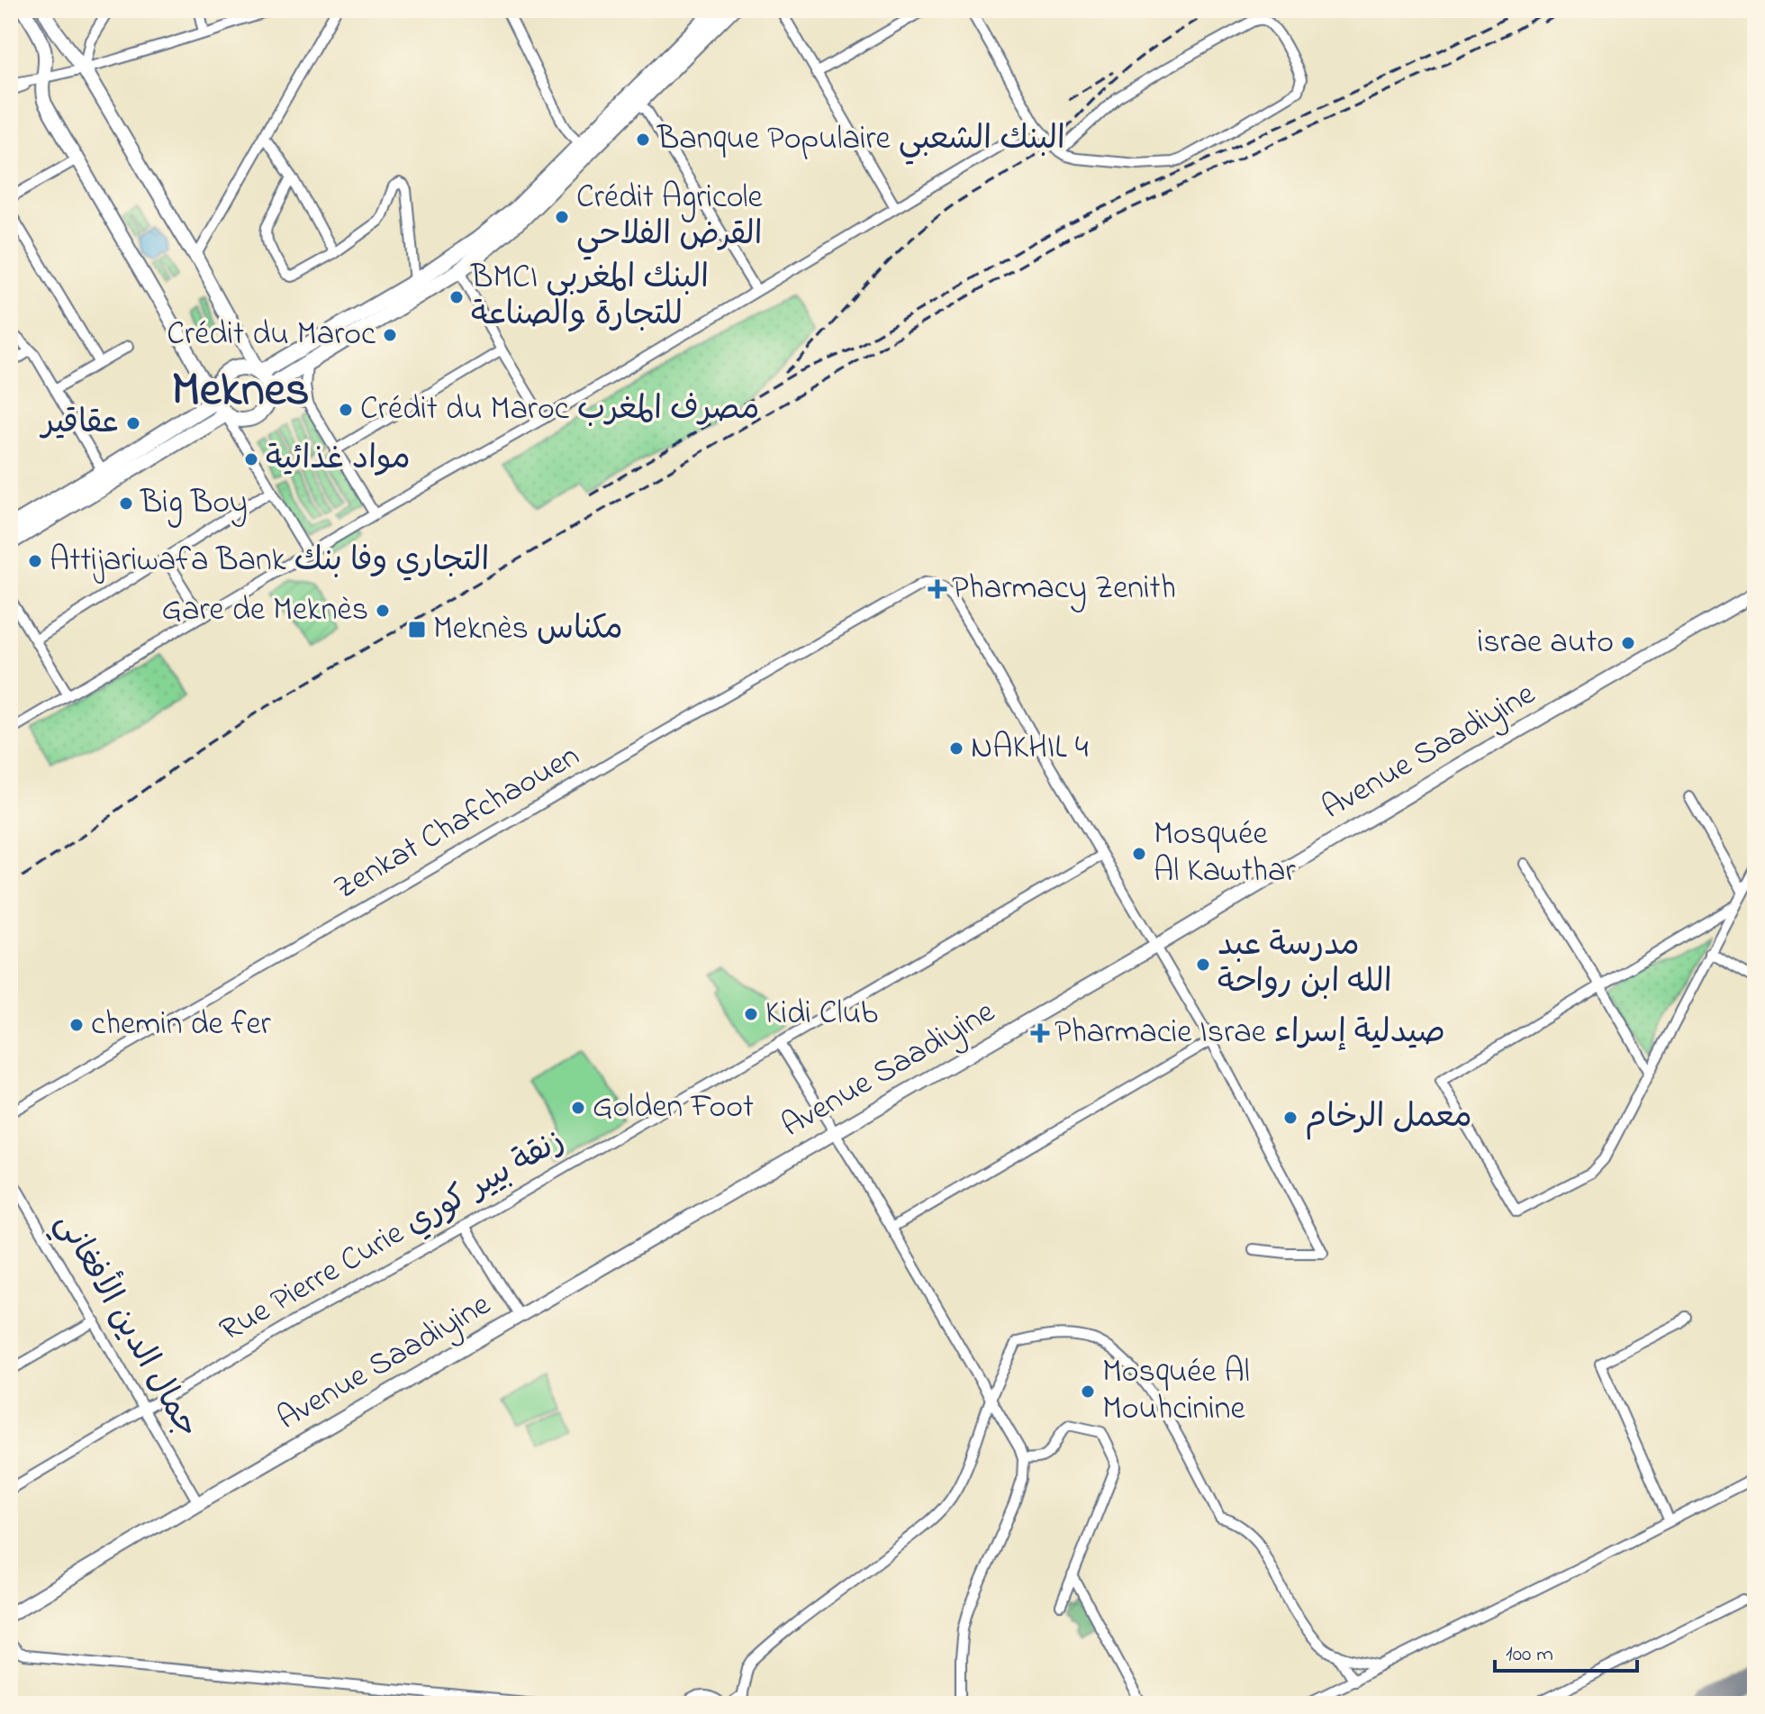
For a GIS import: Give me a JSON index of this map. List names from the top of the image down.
{
  "streets": {
    "main road": ["Avenue Saadiyine"],
    "street": ["Zenkat Chafchaouen", "Rue Pierre Curie زنقة بيير كوري", "جمال الدين الأفغاني"]
  },
  "crossings": [
    ["Avenue Saadiyine", "جمال الدين الأفغاني"],
    ["Zenkat Chafchaouen", "Rue Pierre Curie زنقة بيير كوري"],
    ["Rue Pierre Curie زنقة بيير كوري", "جمال الدين الأفغاني"]
  ],
  "districts": ["Meknes"],
  "places": {
    "other": [
      "Banque Populaire البنك الشعبي",
      "Crédit Agricole القرض الفلاحي",
      "BMCI البنك المغربي للتجارة والصناعة",
      "Crédit du Maroc",
      "Crédit du Maroc مصرف المغرب",
      "عقاقير",
      "مواد غذائية",
      "Big Boy",
      "Attijariwafa Bank التجاري وفا بنك",
      "Gare de Meknès",
      "israe auto",
      "NAKHIL 4",
      "Mosquée Al Kawthar",
      "مدرسة عبد الله ابن رواحة",
      "Kidi Club",
      "chemin de fer",
      "Golden Foot",
      "معمل الرخام",
      "Mosquée Al Mouhcinine"
    ],
    "health": ["Pharmacy Zenith", "Pharmacie Israe صيدلية إسراء"],
    "transit": ["Meknès مكناس"]
  },
  "scale_bar": "100 m"
}
